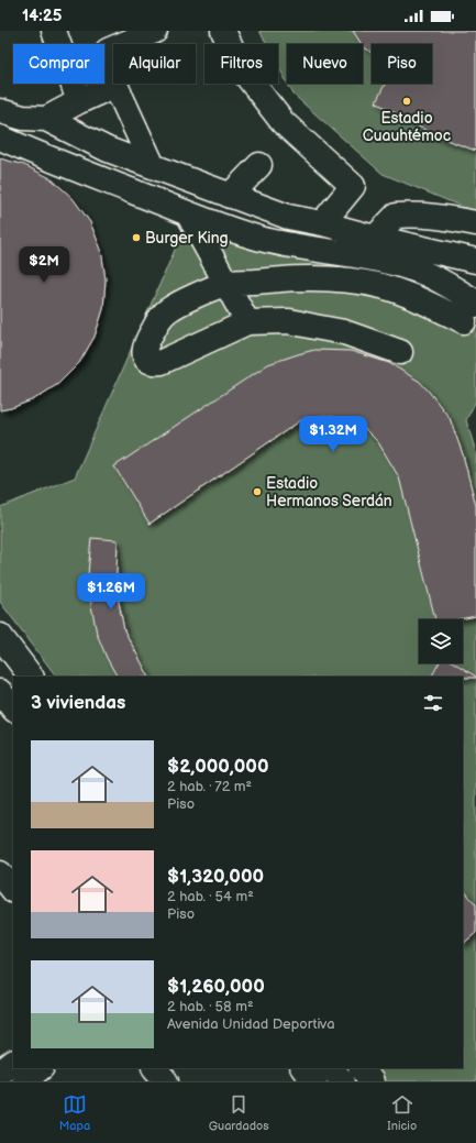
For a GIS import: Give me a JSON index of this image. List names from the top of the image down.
{
  "places": ["Estadio Cuauhtémoc", "Burger King", "Estadio Hermanos Serdán"],
  "page": {
    "status": "14:25",
    "chip": [
      "Comprar",
      "Alquilar",
      "Filtros",
      "Nuevo",
      "Piso"
    ],
    "price": ["$2M", "$1.32M", "$1.26M"],
    "heading": "3 viviendas",
    "list": [
      {
        "name": "$2,000,000",
        "note": "2 hab. · 72 m² · Piso"
      },
      {
        "name": "$1,320,000",
        "note": "2 hab. · 54 m² · Piso"
      },
      {
        "name": "$1,260,000",
        "note": "2 hab. · 58 m² · Avenida Unidad Deportiva"
      }
    ],
    "tabs": ["Mapa", "Guardados", "Inicio"]
  }
}
